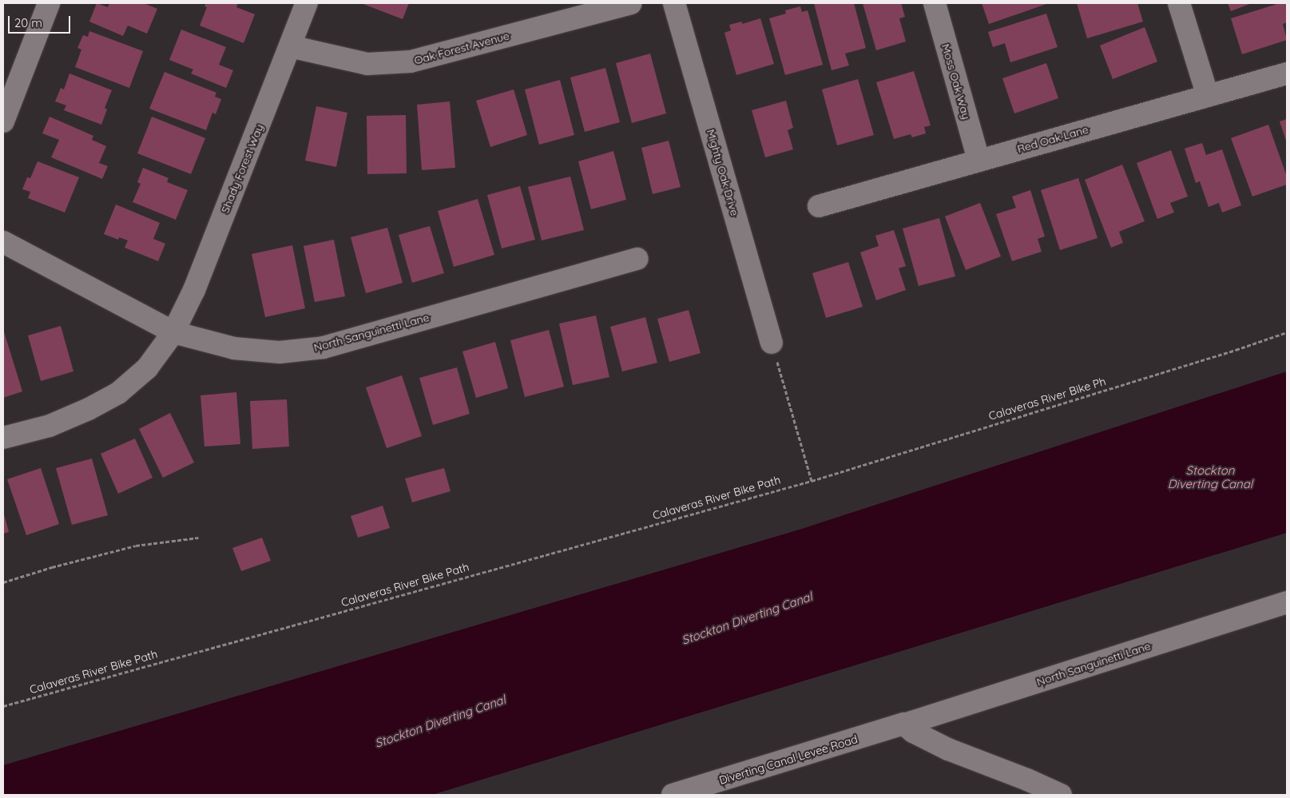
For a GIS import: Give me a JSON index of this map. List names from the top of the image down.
{
  "streets": {
    "street": [
      "Oak Forest Avenue",
      "Moss Oak Way",
      "Red Oak Lane",
      "Shady Forest Way",
      "Mighty Oak Drive",
      "North Sanguinetti Lane",
      "Diverting Canal Levee Road"
    ],
    "path": ["Calaveras River Bike Ph", "Calaveras River Bike Path"]
  },
  "crossings": [
    ["Oak Forest Avenue", "Shady Forest Way"],
    ["Moss Oak Way", "Red Oak Lane"],
    ["Shady Forest Way", "North Sanguinetti Lane"],
    ["North Sanguinetti Lane", "Diverting Canal Levee Road"],
    ["Calaveras River Bike Ph", "Calaveras River Bike Path"]
  ],
  "water": ["Stockton Diverting Canal"],
  "scale_bar": "20 m"
}
